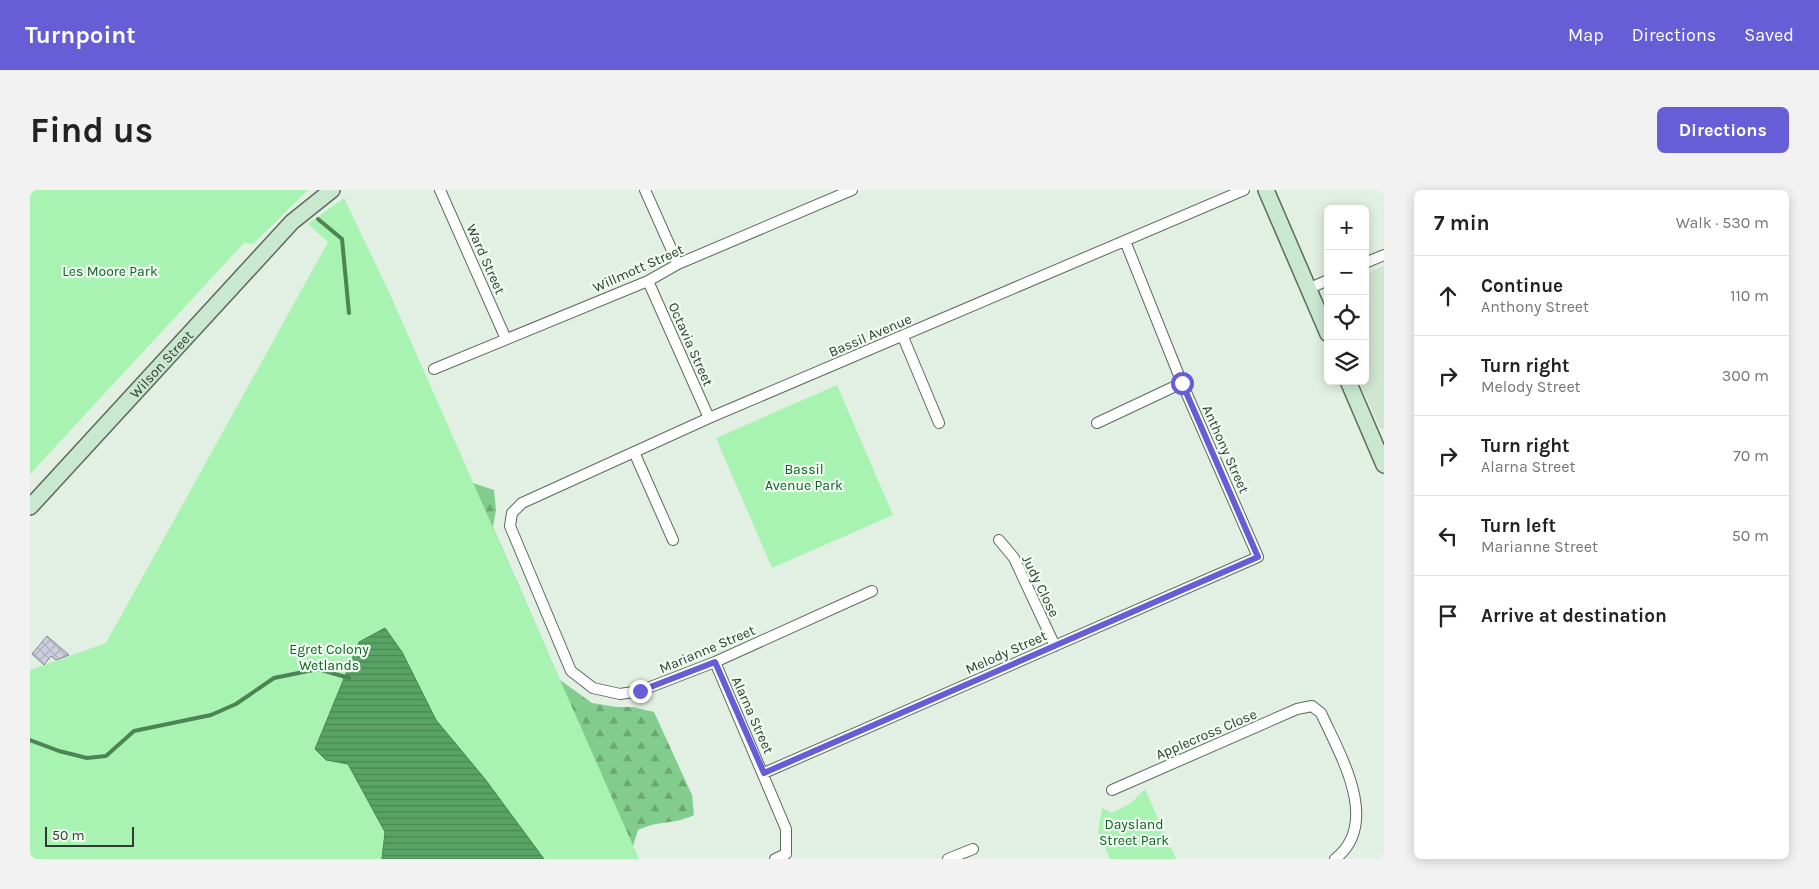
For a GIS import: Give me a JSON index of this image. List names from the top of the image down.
{
  "streets": {
    "street": [
      "Ward Street",
      "Willmott Street",
      "Bassil Avenue",
      "Octavia Street",
      "Wilson Street",
      "Anthony Street",
      "Judy Close",
      "Marianne Street",
      "Melody Street",
      "Alarna Street",
      "Applecross Close"
    ]
  },
  "crossings": [
    ["Ward Street", "Willmott Street"],
    ["Willmott Street", "Octavia Street"],
    ["Bassil Avenue", "Octavia Street"],
    ["Bassil Avenue", "Anthony Street"],
    ["Bassil Avenue", "Marianne Street"],
    ["Anthony Street", "Melody Street"],
    ["Judy Close", "Melody Street"],
    ["Marianne Street", "Alarna Street"],
    ["Melody Street", "Alarna Street"]
  ],
  "parks": [
    "Les Moore Park",
    "Bassil Avenue Park",
    "Egret Colony Wetlands",
    "Daysland Street Park"
  ],
  "scale_bar": "50 m",
  "page": {
    "header": "Turnpoint",
    "nav": ["Map", "Directions", "Saved"],
    "buttons": "Directions",
    "title": "Find us",
    "heading": ["7 min", "Walk · 530 m"],
    "map_buttons": ["+", "−"],
    "list": [
      ["Continue", "Anthony Street", "110 m"],
      ["Turn right", "Melody Street", "300 m"],
      ["Turn right", "Alarna Street", "70 m"],
      ["Turn left", "Marianne Street", "50 m"],
      "Arrive at destination"
    ],
    "scale": "50 m"
  }
}
